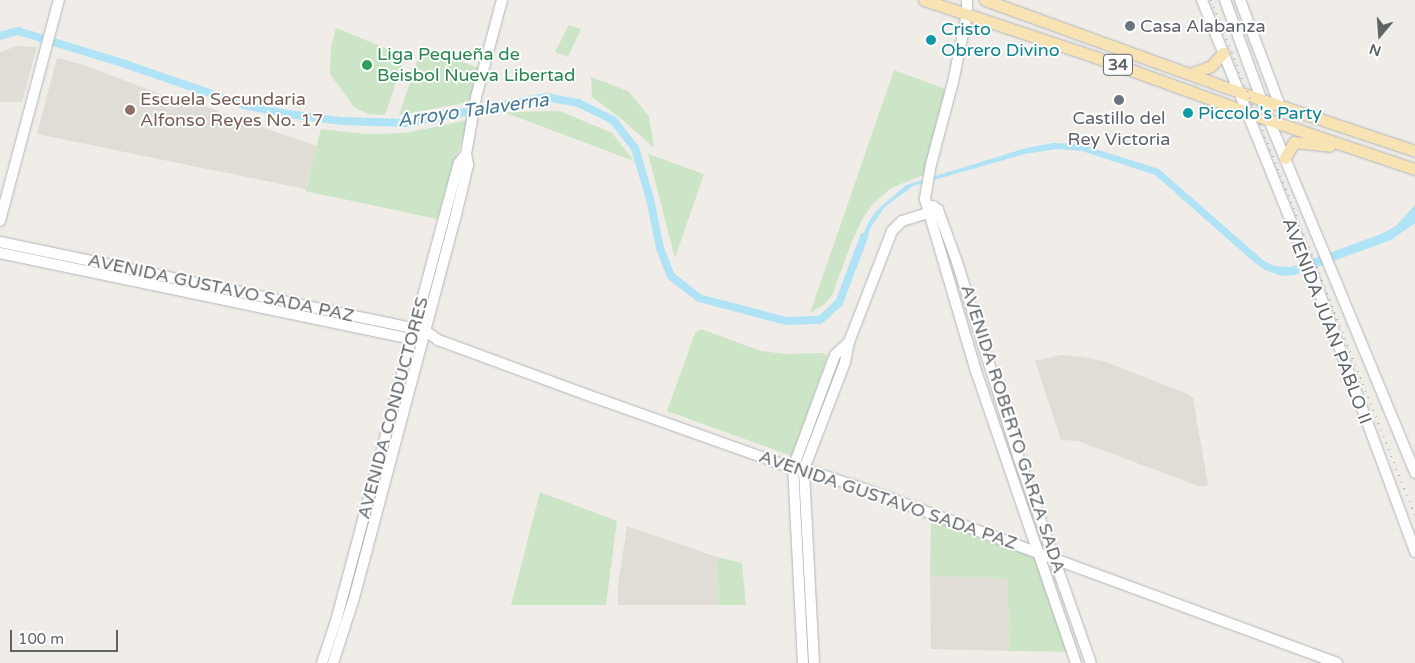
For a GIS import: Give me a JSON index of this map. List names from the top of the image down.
{
  "streets": {
    "main road": ["34"],
    "street": [
      "AVENIDA GUSTAVO SADA PAZ",
      "AVENIDA JUAN PABLO II",
      "AVENIDA CONDUCTORES",
      "AVENIDA ROBERTO GARZA SADA"
    ]
  },
  "crossings": [
    ["34", "AVENIDA JUAN PABLO II"],
    ["34", "AVENIDA ROBERTO GARZA SADA"],
    ["AVENIDA GUSTAVO SADA PAZ", "AVENIDA CONDUCTORES"],
    ["AVENIDA GUSTAVO SADA PAZ", "AVENIDA ROBERTO GARZA SADA"]
  ],
  "water": ["Arroyo Talaverna"],
  "places": [
    "Casa Alabanza",
    "Cristo Obrero Divino",
    "Liga Pequeña de Beisbol Nueva Libertad",
    "Castillo del Rey Victoria",
    "Escuela Secundaria Alfonso Reyes No. 17",
    "Piccolo's Party"
  ],
  "scale_bar": "100 m",
  "north": "bottom"
}
